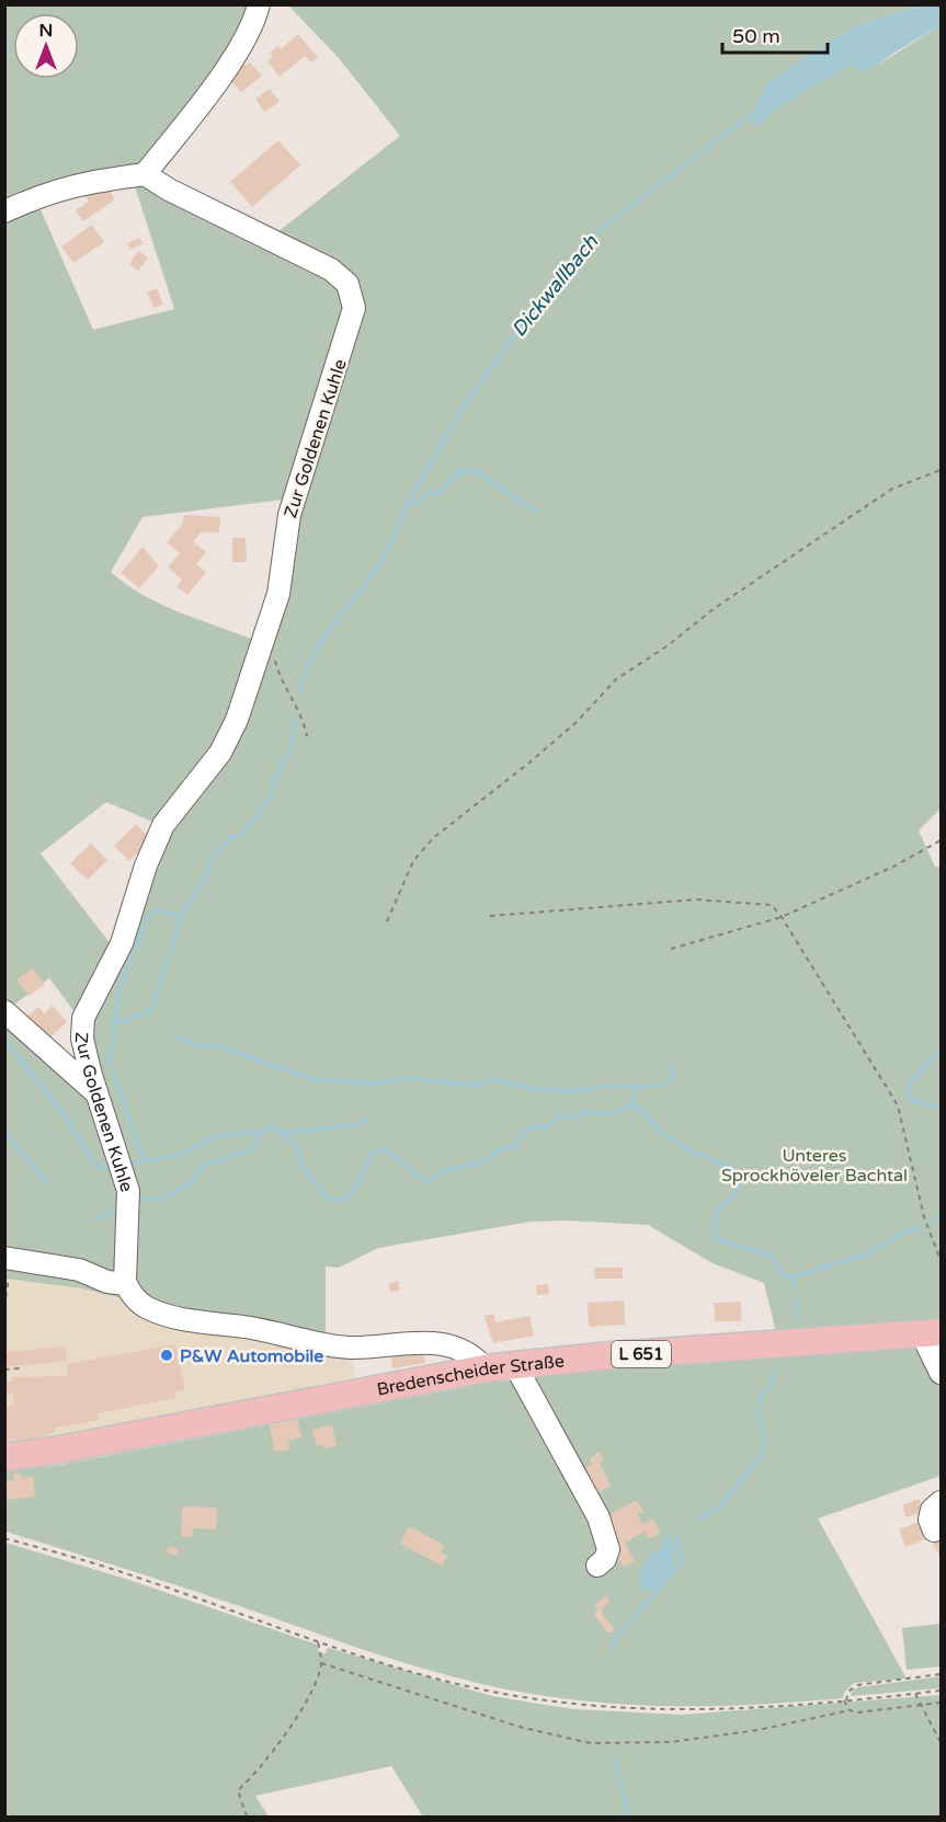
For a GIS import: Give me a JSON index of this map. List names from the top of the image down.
{
  "streets": {
    "main road": ["L 651", "Bredenscheider Straße"],
    "street": ["Zur Goldenen Kuhle"]
  },
  "water": ["Dickwallbach"],
  "parks": ["Unteres Sprockhöveler Bachtal"],
  "places": ["P&W Automobile"],
  "scale_bar": "50 m",
  "north": "top"
}
